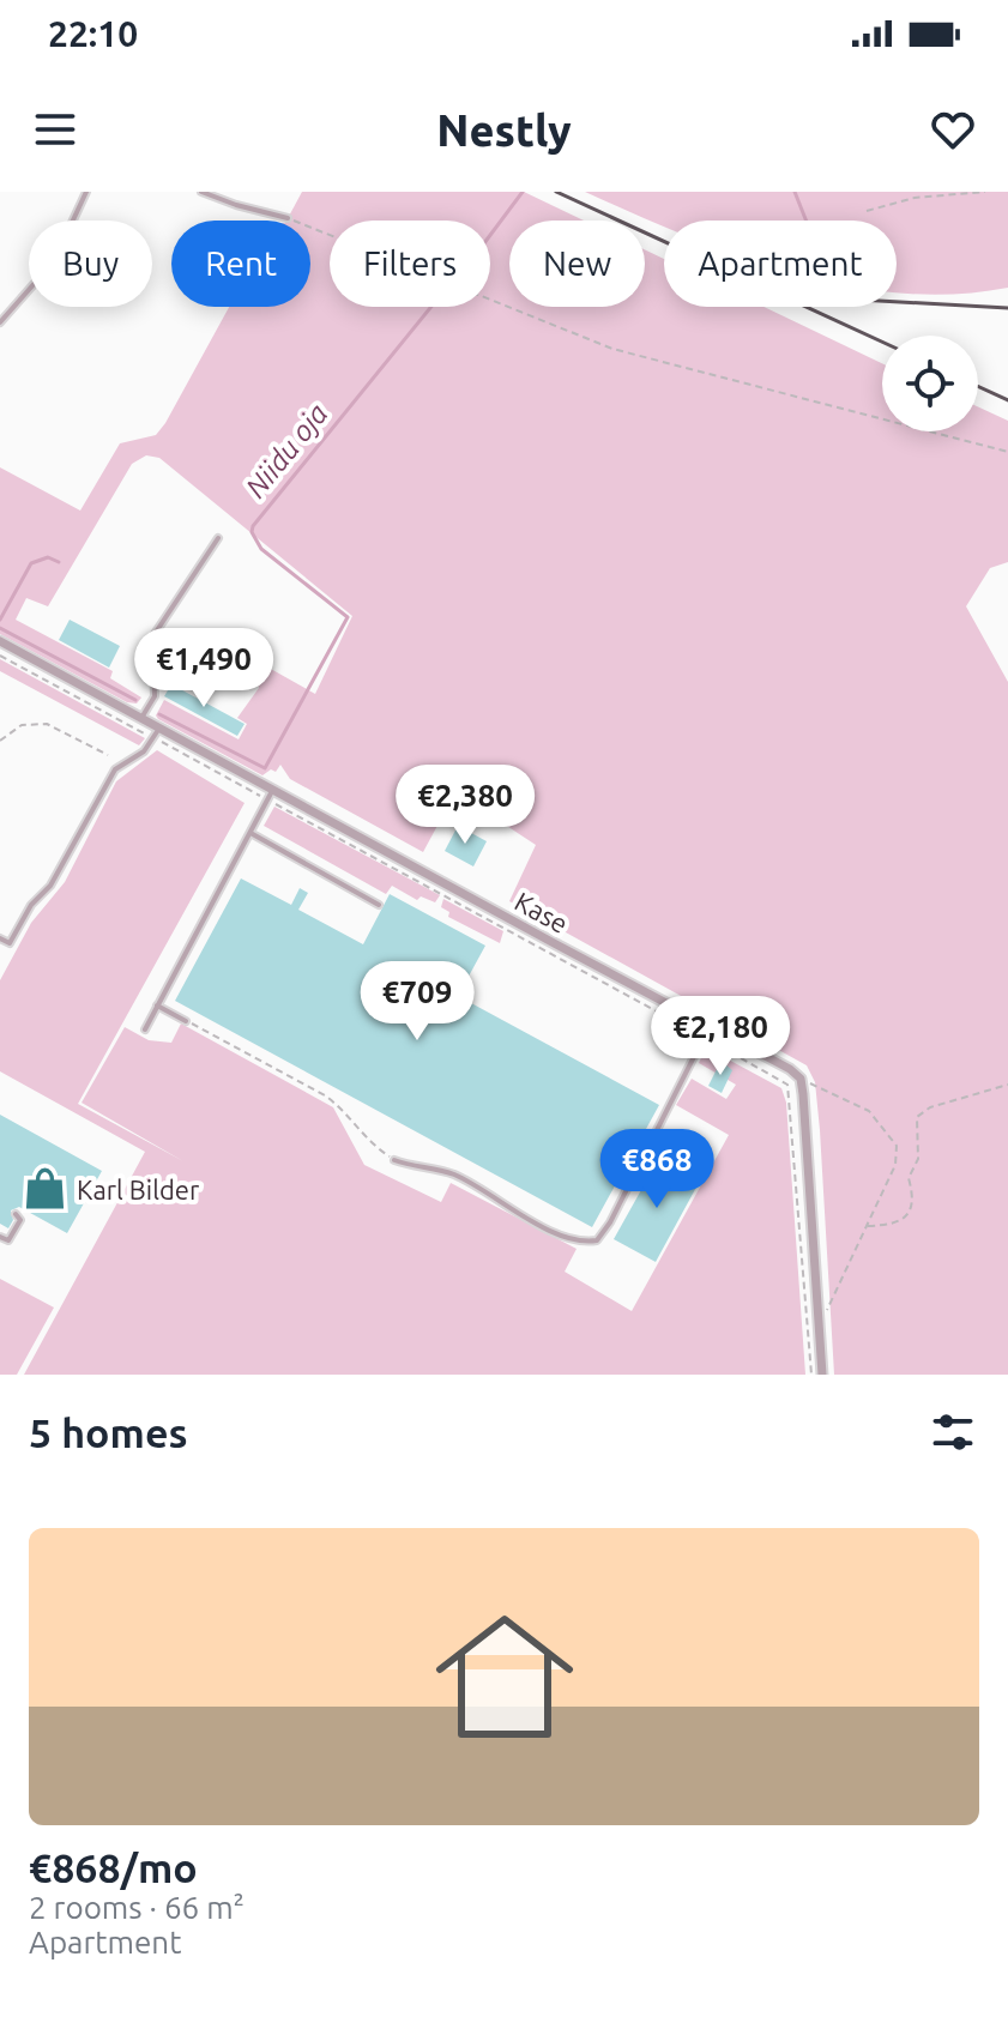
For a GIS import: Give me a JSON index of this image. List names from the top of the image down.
{
  "streets": {
    "street": ["Kase"]
  },
  "water": ["Niidu oja"],
  "places": {
    "shop": ["Karl Bilder"]
  },
  "page": {
    "status": "22:10",
    "header": "Nestly",
    "chip": [
      "Buy",
      "Rent",
      "Filters",
      "New",
      "Apartment"
    ],
    "price": [
      "€1,490",
      "€2,380",
      "€709",
      "€2,180",
      "€868"
    ],
    "heading": "5 homes",
    "list": [
      {
        "name": "€868/mo",
        "note": "2 rooms · 66 m² · Apartment"
      }
    ]
  }
}
